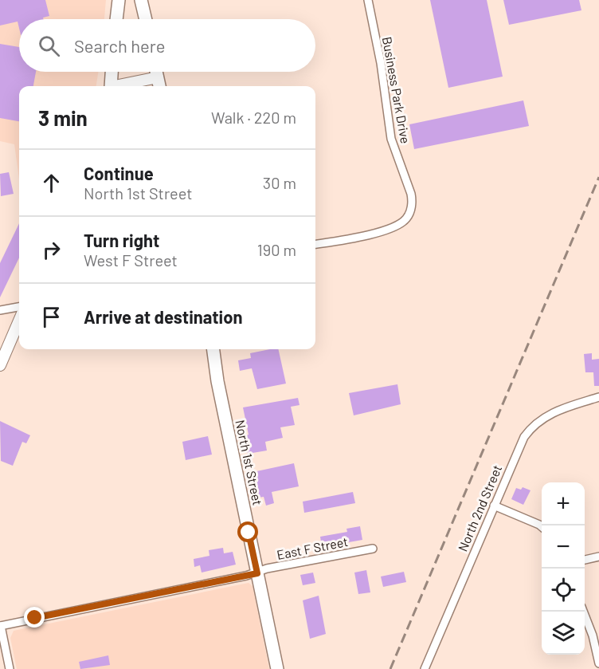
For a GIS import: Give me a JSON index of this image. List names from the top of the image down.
{
  "streets": {
    "main road": ["North 1st Street"],
    "street": ["Business Park Drive", "North 2nd Street", "East F Street"]
  },
  "crossings": [
    ["North 1st Street", "East F Street"]
  ],
  "page": {
    "search": "Search here",
    "heading": ["3 min", "Walk · 220 m"],
    "list": [
      ["Continue", "North 1st Street", "30 m"],
      ["Turn right", "West F Street", "190 m"],
      "Arrive at destination"
    ],
    "map_buttons": ["+", "−"]
  }
}
